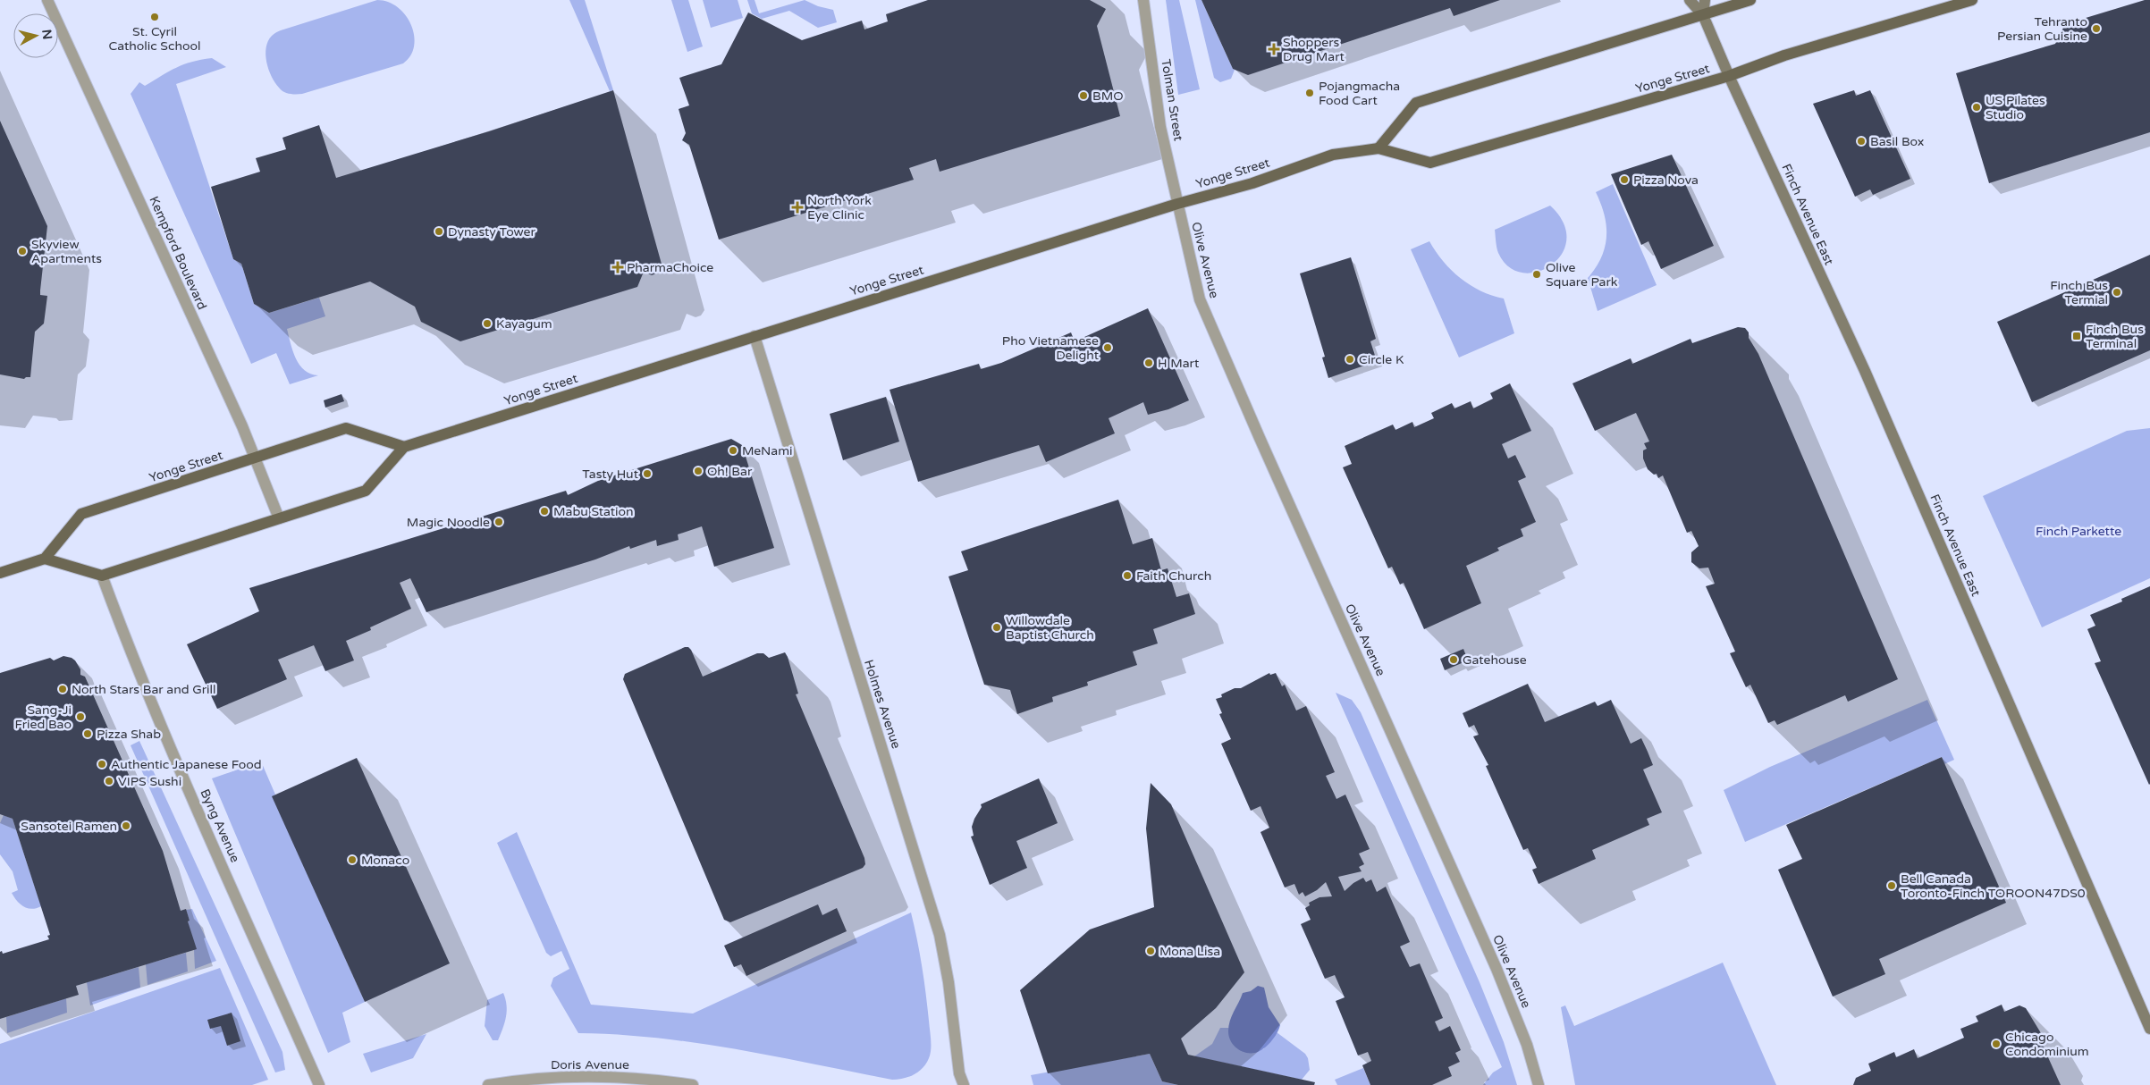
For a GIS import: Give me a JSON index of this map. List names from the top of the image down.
{
  "streets": {
    "main road": ["Yonge Street", "Finch Avenue East"],
    "street": [
      "Tolman Street",
      "Kempford Boulevard",
      "Olive Avenue",
      "Holmes Avenue",
      "Byng Avenue",
      "Doris Avenue"
    ]
  },
  "crossings": [
    ["Yonge Street", "Tolman Street"],
    ["Yonge Street", "Finch Avenue East"],
    ["Yonge Street", "Kempford Boulevard"],
    ["Yonge Street", "Olive Avenue"],
    ["Yonge Street", "Holmes Avenue"],
    ["Tolman Street", "Olive Avenue"]
  ],
  "parks": ["Finch Parkette"],
  "places": {
    "other": [
      "St. Cyril Catholic School",
      "Tehranto Persian Cuisine",
      "Pojangmacha Food Cart",
      "BMO",
      "US Pilates Studio",
      "Basil Box",
      "Pizza Nova",
      "Dynasty Tower",
      "Skyview Apartments",
      "Olive Square Park",
      "Finch Bus Termial",
      "Kayagum",
      "Pho Vietnamese Delight",
      "Circle K",
      "H Mart",
      "MeNami",
      "Oh! Bar",
      "Tasty Hut",
      "Mabu Station",
      "Magic Noodle",
      "Faith Church",
      "Willowdale Baptist Church",
      "Gatehouse",
      "North Stars Bar and Grill",
      "Sang-Ji Fried Bao",
      "Pizza Shab",
      "Authentic Japanese Food",
      "VIPS Sushi",
      "Sansotei Ramen",
      "Monaco",
      "Bell Canada Toronto-Finch TOROON47DS0",
      "Mona Lisa",
      "Chicago Condominium"
    ],
    "health": ["Shoppers Drug Mart", "North York Eye Clinic", "PharmaChoice"],
    "transit": ["Finch Bus Terminal"]
  },
  "north": "right"
}
